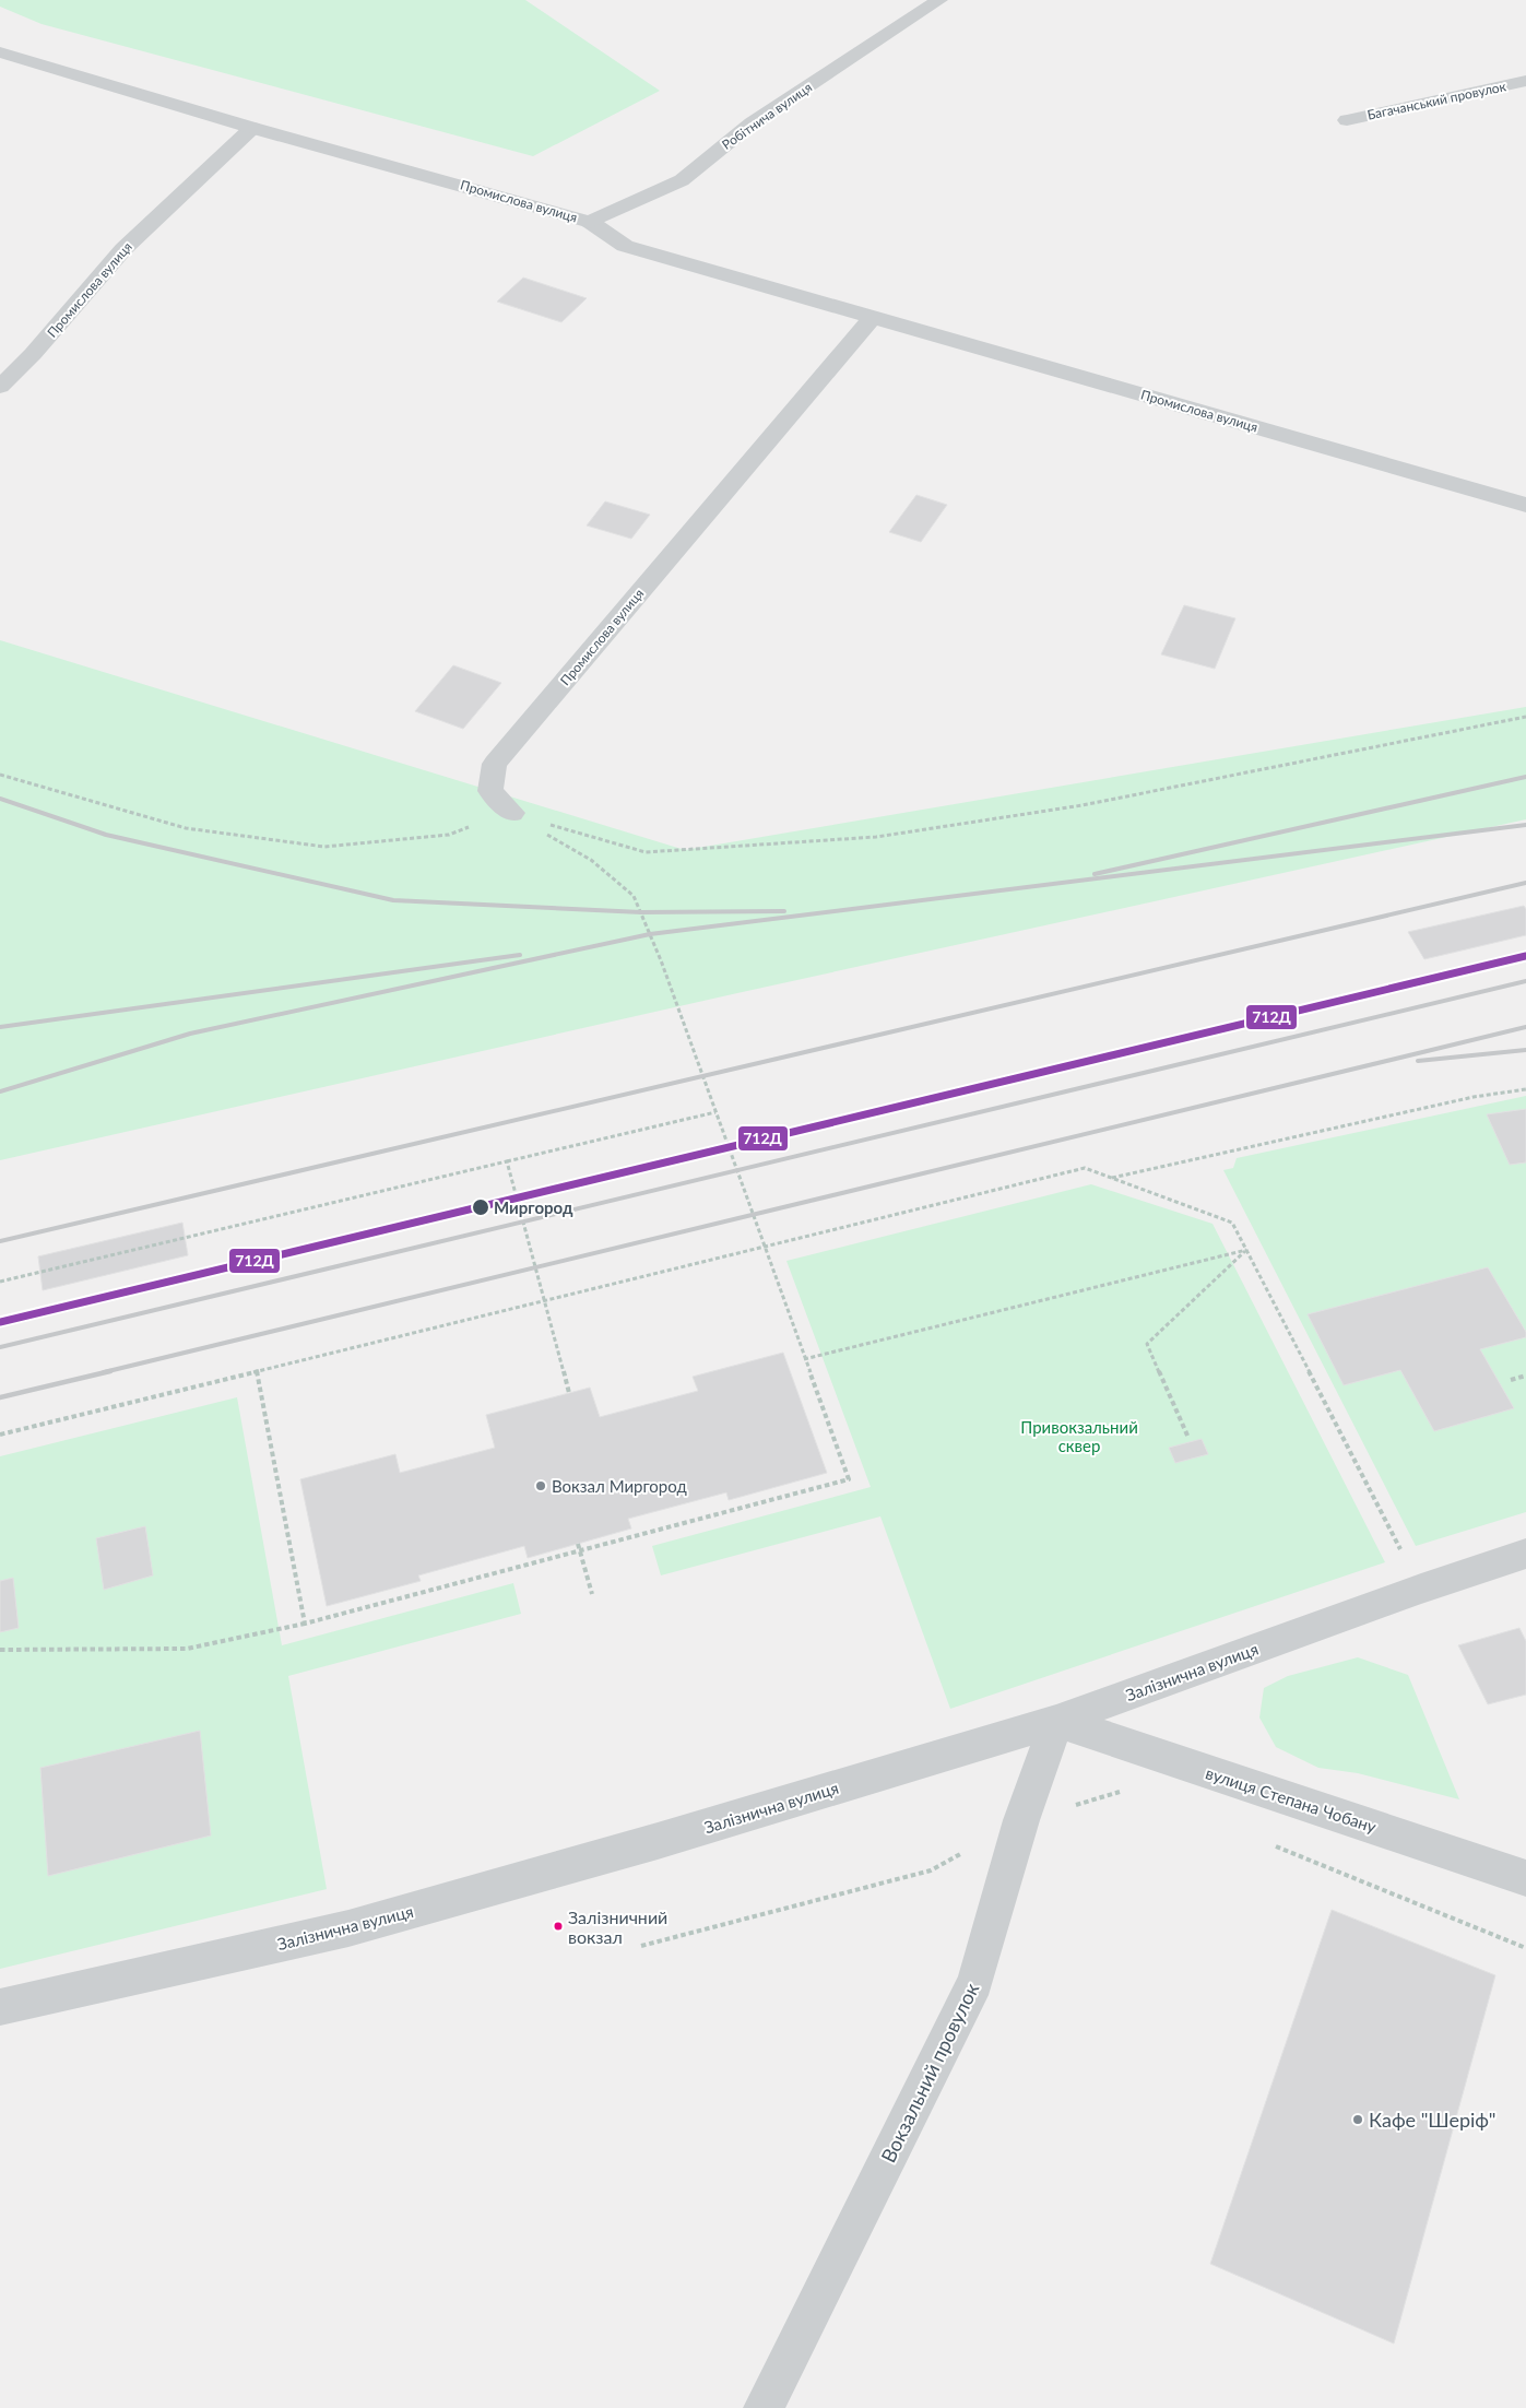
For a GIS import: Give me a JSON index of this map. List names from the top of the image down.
{
  "streets": {
    "street": [
      "Багачанський провулок",
      "Робітнича вулиця",
      "Промислова вулиця",
      "Залізнична вулиця",
      "вулиця Степана Чобану",
      "Вокзальний провулок"
    ]
  },
  "crossings": [
    ["Робітнича вулиця", "Промислова вулиця"],
    ["Залізнична вулиця", "вулиця Степана Чобану"],
    ["Залізнична вулиця", "Вокзальний провулок"],
    ["вулиця Степана Чобану", "Вокзальний провулок"]
  ],
  "parks": ["Привокзальний сквер"],
  "places": [
    "Миргород",
    "Вокзал Миргород",
    "Залізничний вокзал",
    "Кафе \"Шеріф\""
  ],
  "lines": ["transit line 712Д"]
}
